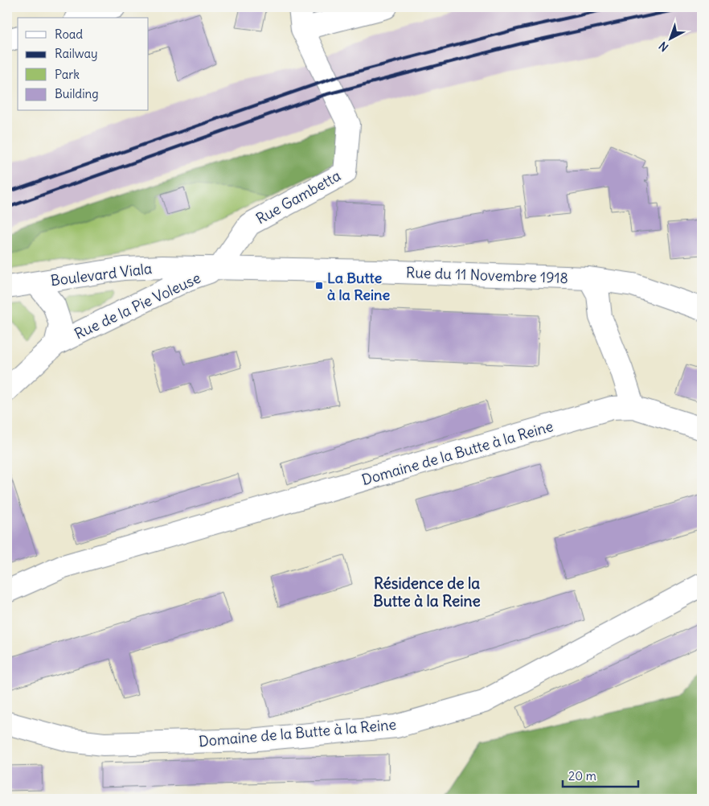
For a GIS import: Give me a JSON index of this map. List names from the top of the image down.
{
  "streets": {
    "street": [
      "Rue Gambetta",
      "Boulevard Viala",
      "Rue du 11 Novembre 1918",
      "Rue de la Pie Voleuse",
      "Domaine de la Butte à la Reine"
    ]
  },
  "crossings": [
    ["Rue Gambetta", "Boulevard Viala"],
    ["Rue Gambetta", "Rue du 11 Novembre 1918"],
    ["Rue Gambetta", "Rue de la Pie Voleuse"],
    ["Boulevard Viala", "Rue du 11 Novembre 1918"],
    ["Boulevard Viala", "Rue de la Pie Voleuse"],
    ["Rue du 11 Novembre 1918", "Rue de la Pie Voleuse"]
  ],
  "districts": ["Résidence de la Butte à la Reine"],
  "places": {
    "transit": ["La Butte à la Reine"]
  },
  "legend": [
    "Road",
    "Railway",
    "Park",
    "Building"
  ],
  "scale_bar": "20 m",
  "north": "bottom left"
}
